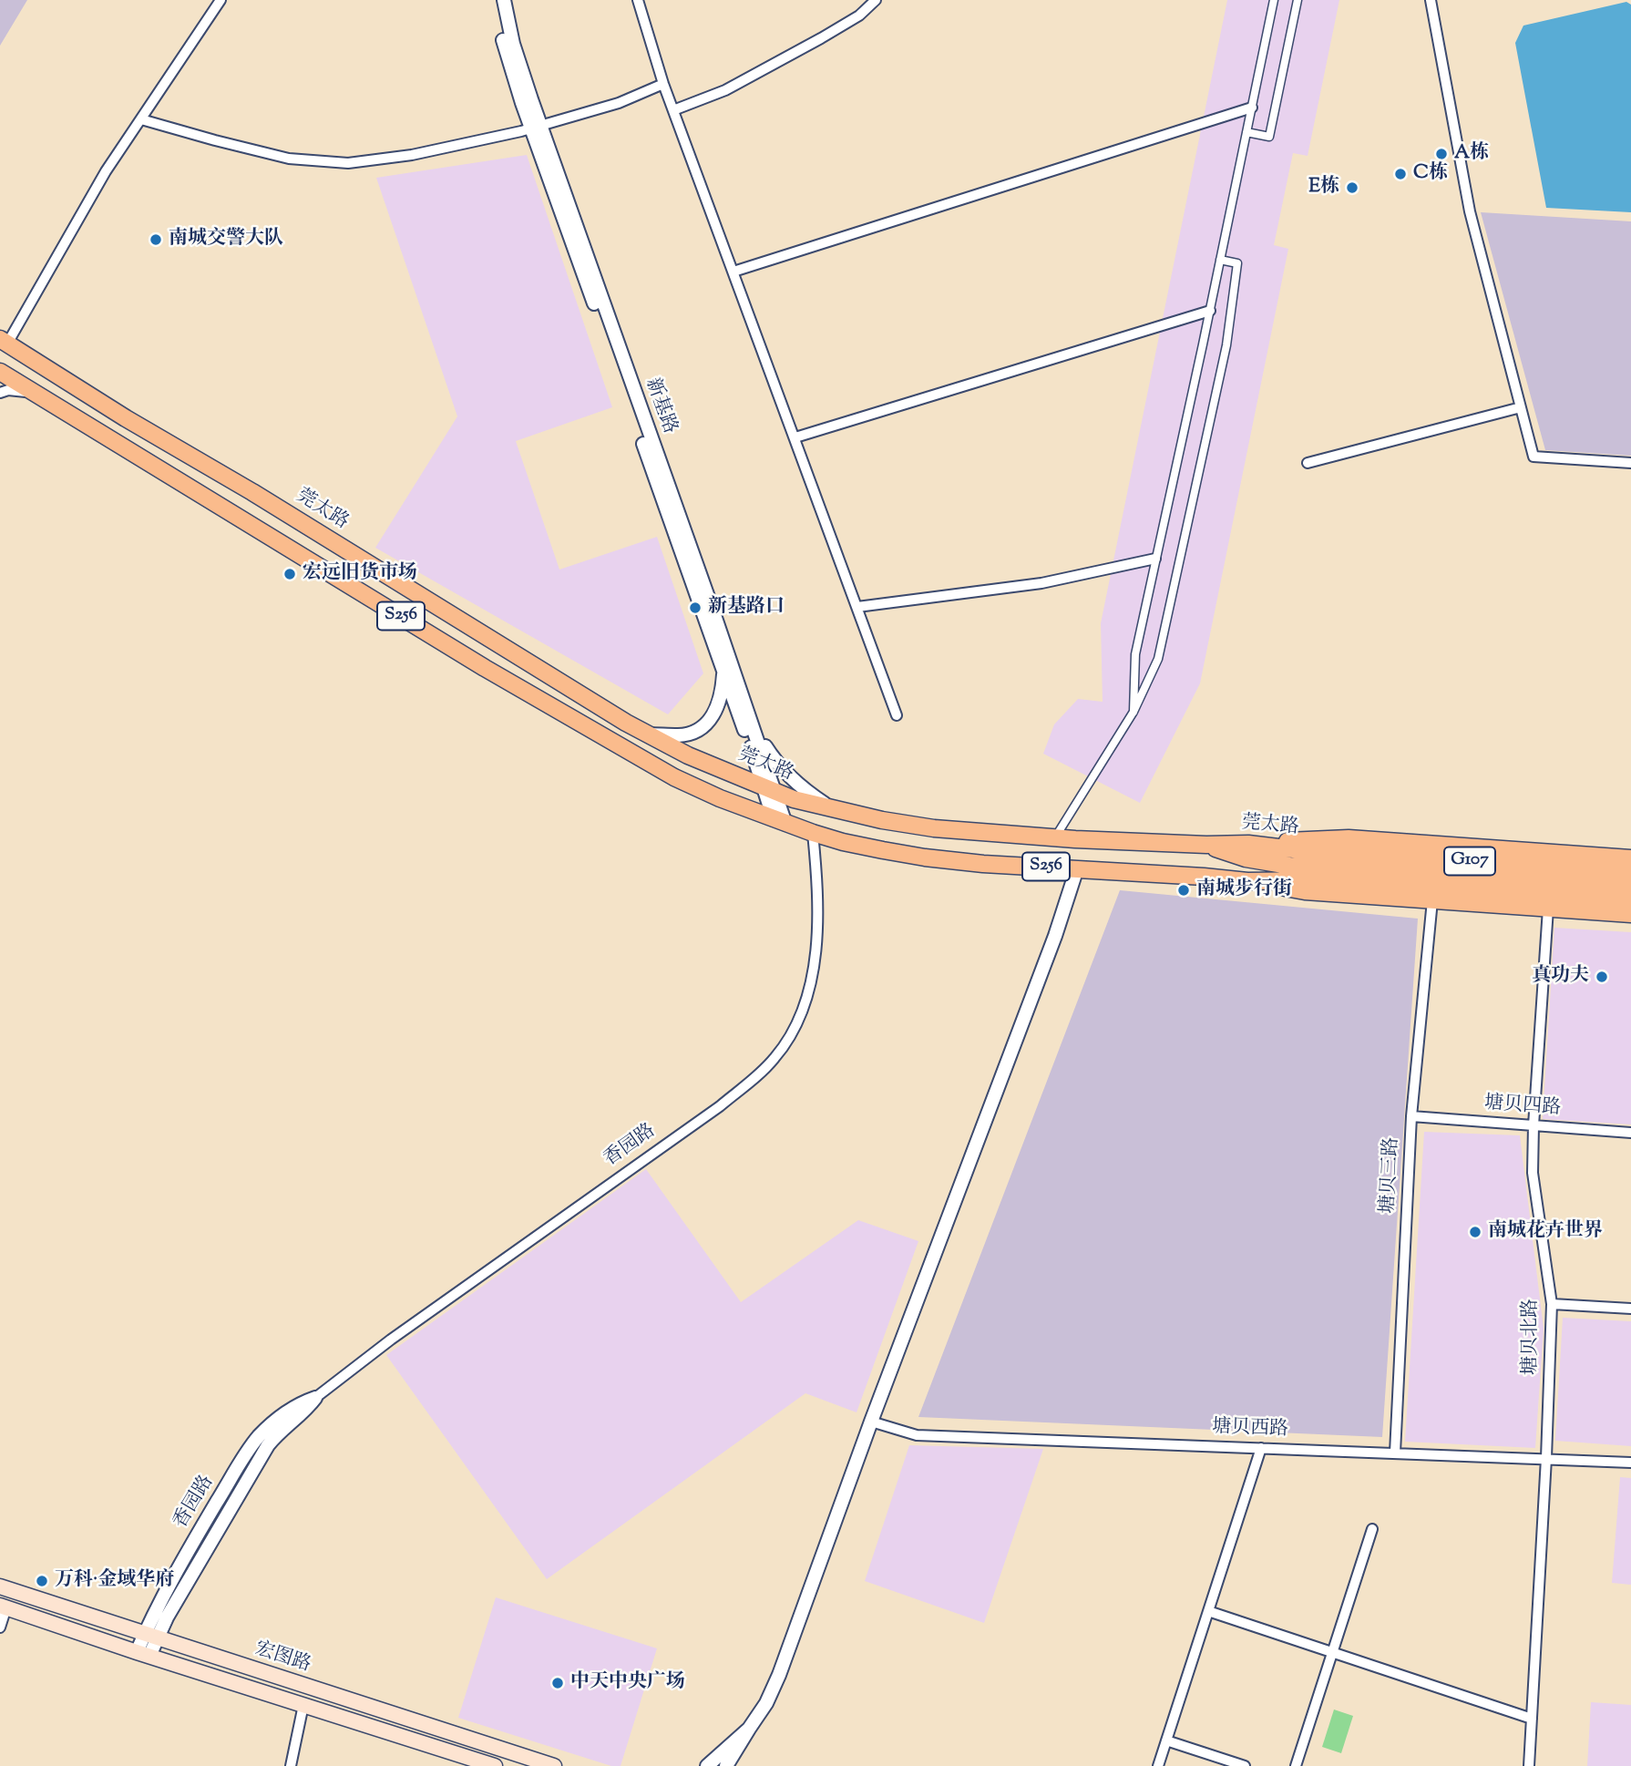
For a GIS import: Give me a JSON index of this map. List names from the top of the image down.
{
  "streets": {
    "main road": [
      "莞太路",
      "S256",
      "G107",
      "宏图路"
    ],
    "street": [
      "新基路",
      "塘贝四路",
      "香园路",
      "塘贝三路",
      "塘贝北路",
      "塘贝西路"
    ]
  },
  "crossings": [
    ["新基路", "莞太路"],
    ["新基路", "S256"],
    ["S256", "香园路"],
    ["塘贝四路", "塘贝三路"],
    ["塘贝四路", "塘贝北路"],
    ["香园路", "宏图路"],
    ["塘贝三路", "塘贝西路"],
    ["塘贝北路", "塘贝西路"]
  ],
  "places": [
    "A栋",
    "C栋",
    "E栋",
    "南城交警大队",
    "宏远旧货市场",
    "新基路口",
    "南城步行街",
    "真功夫",
    "南城花卉世界",
    "万科·金域华府",
    "中天中央广场"
  ]
}
